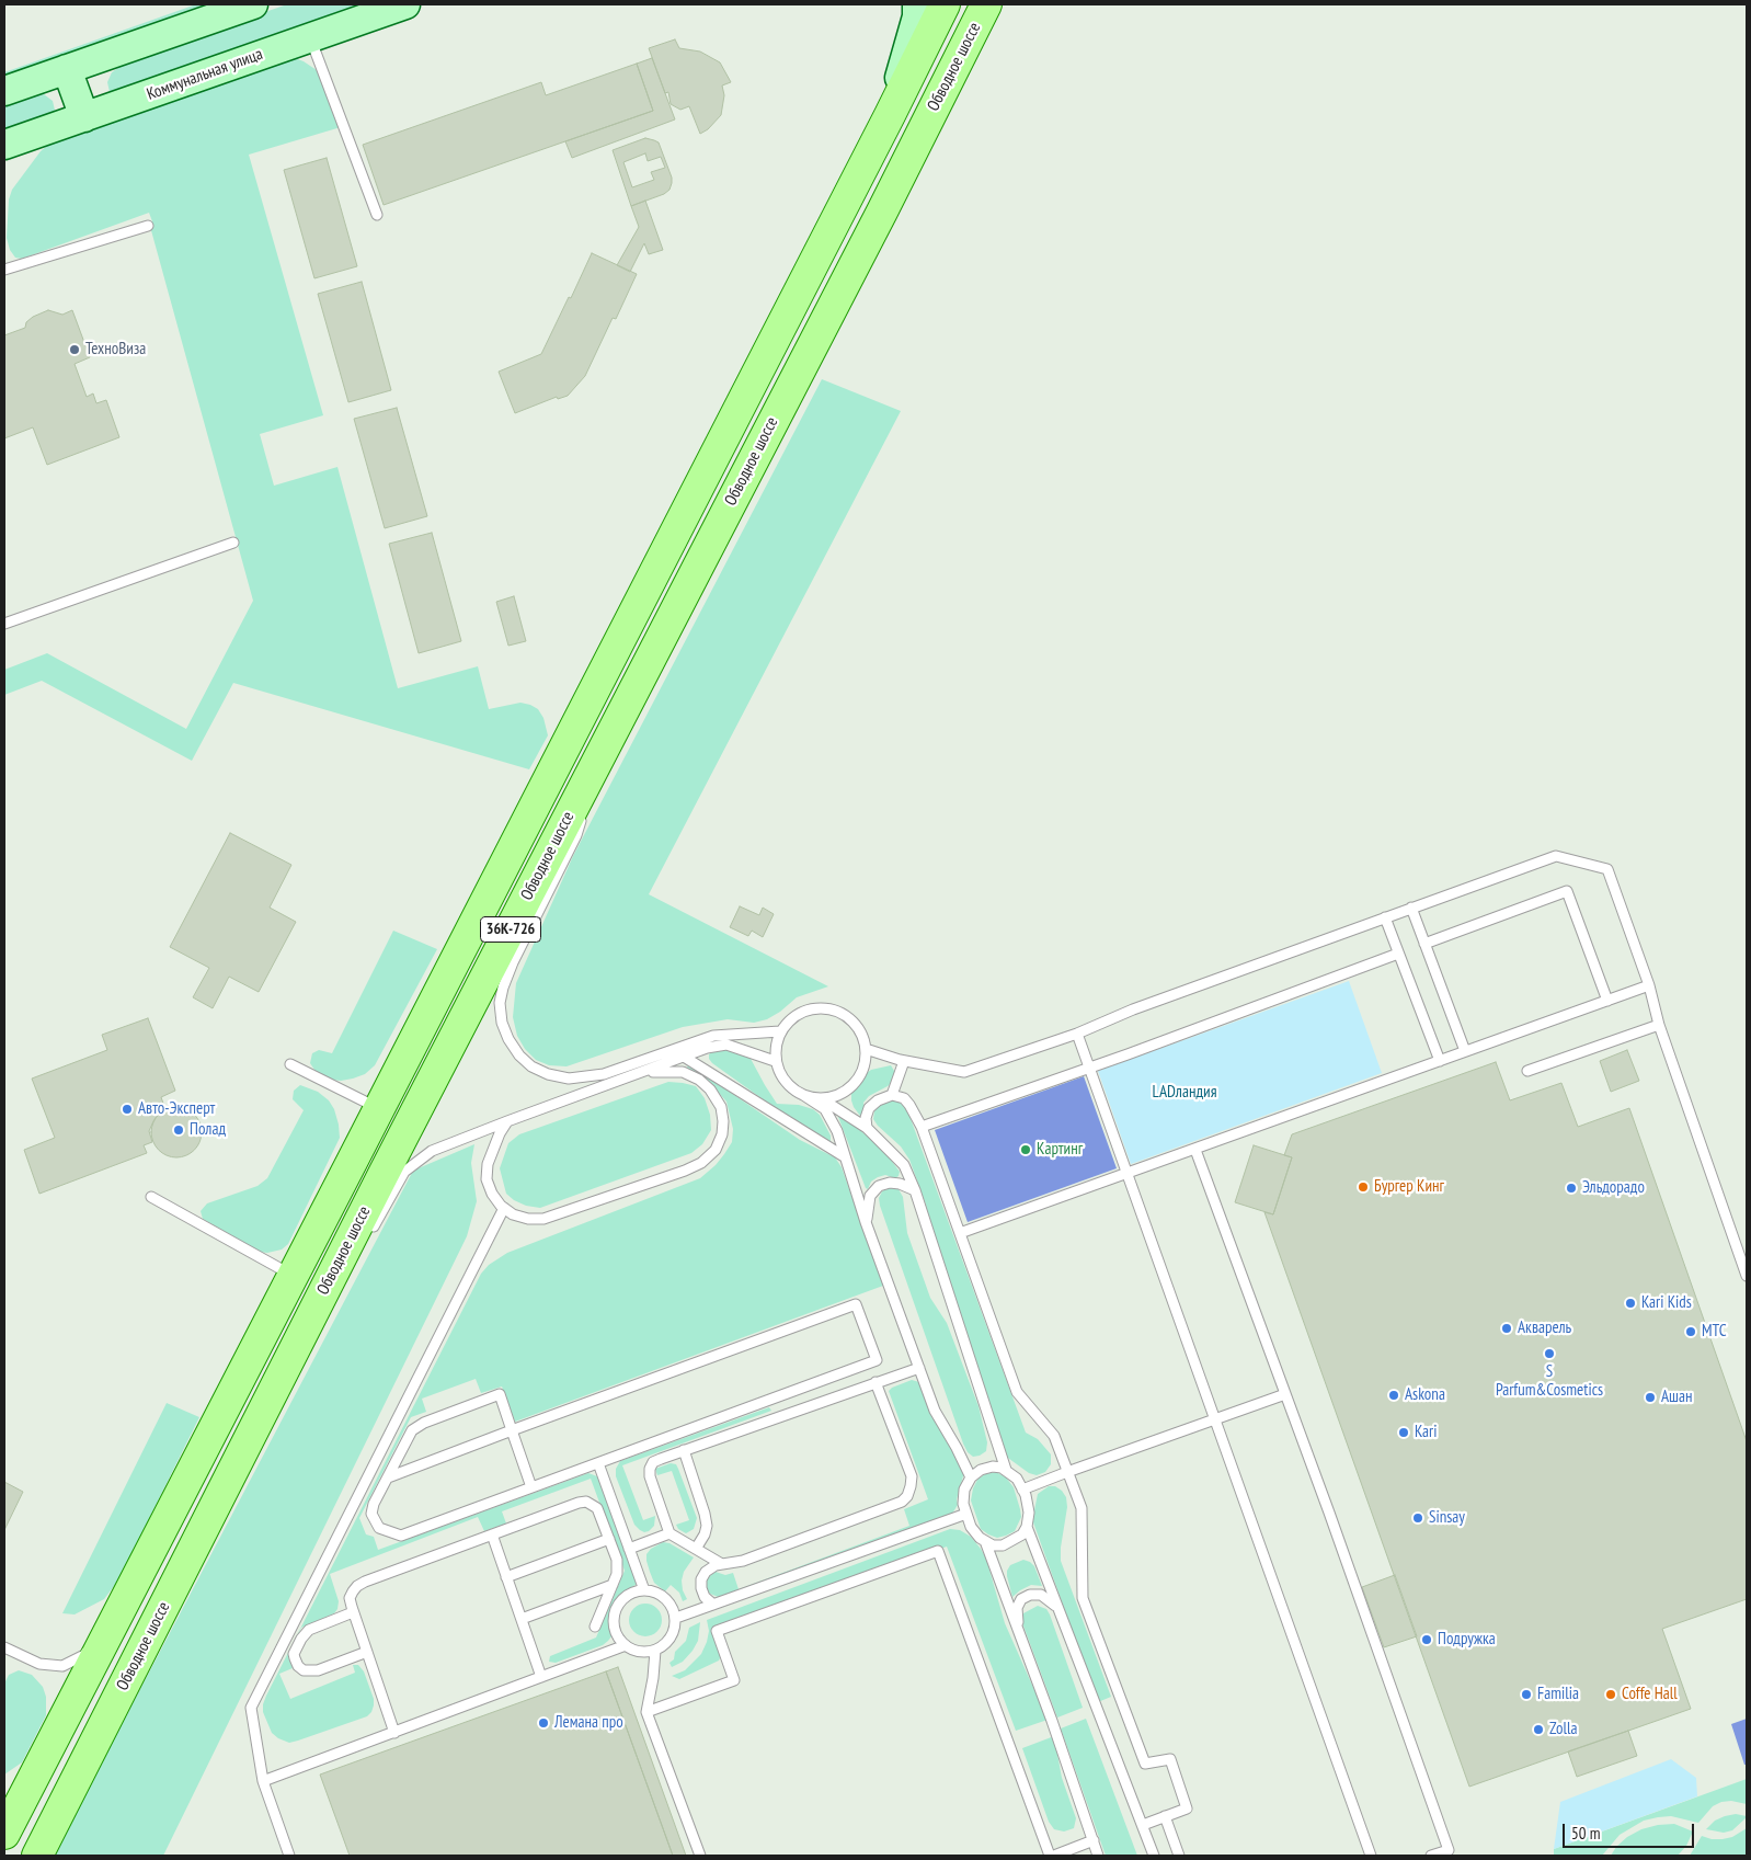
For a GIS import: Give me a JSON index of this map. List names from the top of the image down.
{
  "streets": {
    "main road": ["Обводное шоссе", "Коммунальная улица", "36К-726"]
  },
  "parks": ["LADландия"],
  "places": [
    "ТехноВиза",
    "Авто-Эксперт",
    "Полад",
    "Картинг",
    "Бургер Кинг",
    "Эльдорадо",
    "Kari Kids",
    "Акварель",
    "МТС",
    "S Parfum&Cosmetics",
    "Askona",
    "Ашан",
    "Kari",
    "Sinsay",
    "Подружка",
    "Familia",
    "Coffe Hall",
    "Лемана про",
    "Zolla"
  ],
  "scale_bar": "50 m"
}
